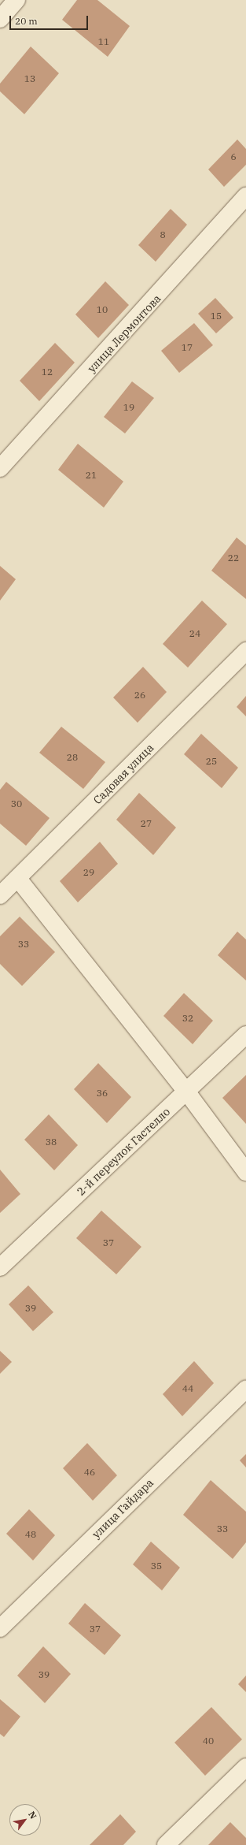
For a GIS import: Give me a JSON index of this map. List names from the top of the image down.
{
  "streets": {
    "street": [
      "улица Лермонтова",
      "Садовая улица",
      "2-й переулок Гастелло",
      "улица Гайдара"
    ]
  },
  "house_numbers": [
    "11",
    "13",
    "6",
    "8",
    "10",
    "15",
    "17",
    "12",
    "19",
    "21",
    "22",
    "24",
    "26",
    "28",
    "25",
    "30",
    "27",
    "29",
    "33",
    "32",
    "36",
    "38",
    "37",
    "39",
    "44",
    "46",
    "33",
    "48",
    "35",
    "37",
    "39",
    "40"
  ],
  "scale_bar": "20 m",
  "north": "top right"
}
